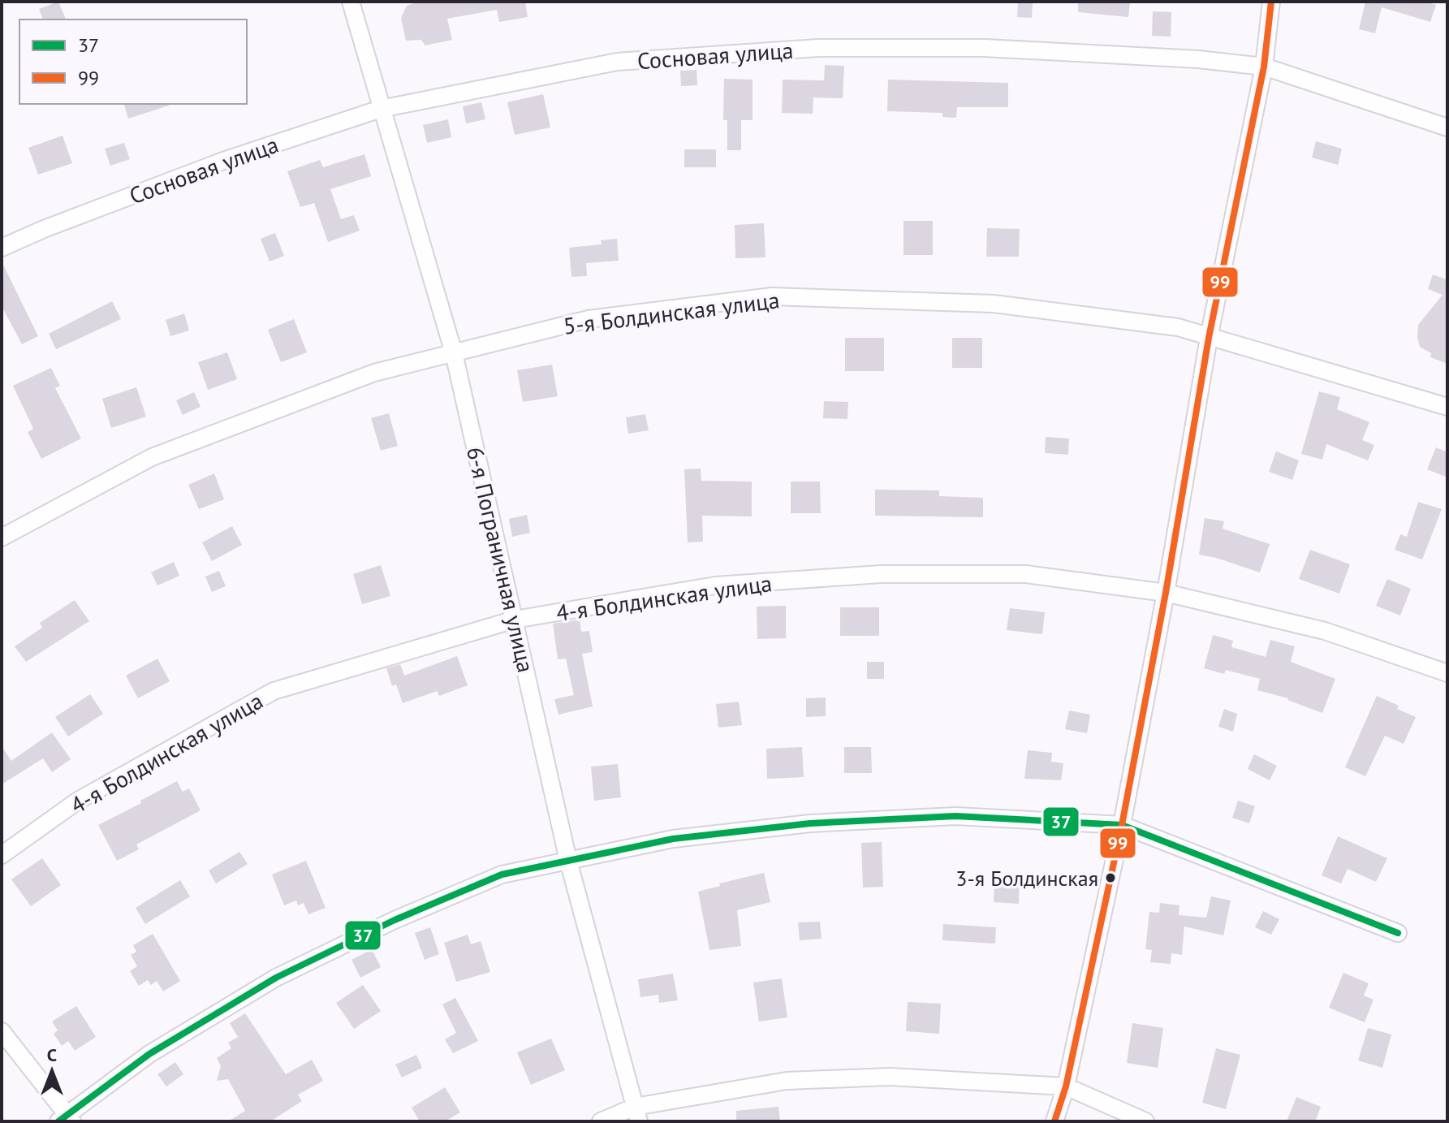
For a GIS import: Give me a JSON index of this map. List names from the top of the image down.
{
  "streets": {
    "street": [
      "Сосновая улица",
      "5-я Болдинская улица",
      "6-я Пограничная улица",
      "4-я Болдинская улица"
    ]
  },
  "crossings": [
    ["Сосновая улица", "6-я Пограничная улица"],
    ["5-я Болдинская улица", "6-я Пограничная улица"],
    ["6-я Пограничная улица", "4-я Болдинская улица"]
  ],
  "places": ["3-я Болдинская"],
  "lines": ["transit line 99", "transit line 37"],
  "legend": ["37", "99"],
  "north": "top"
}
